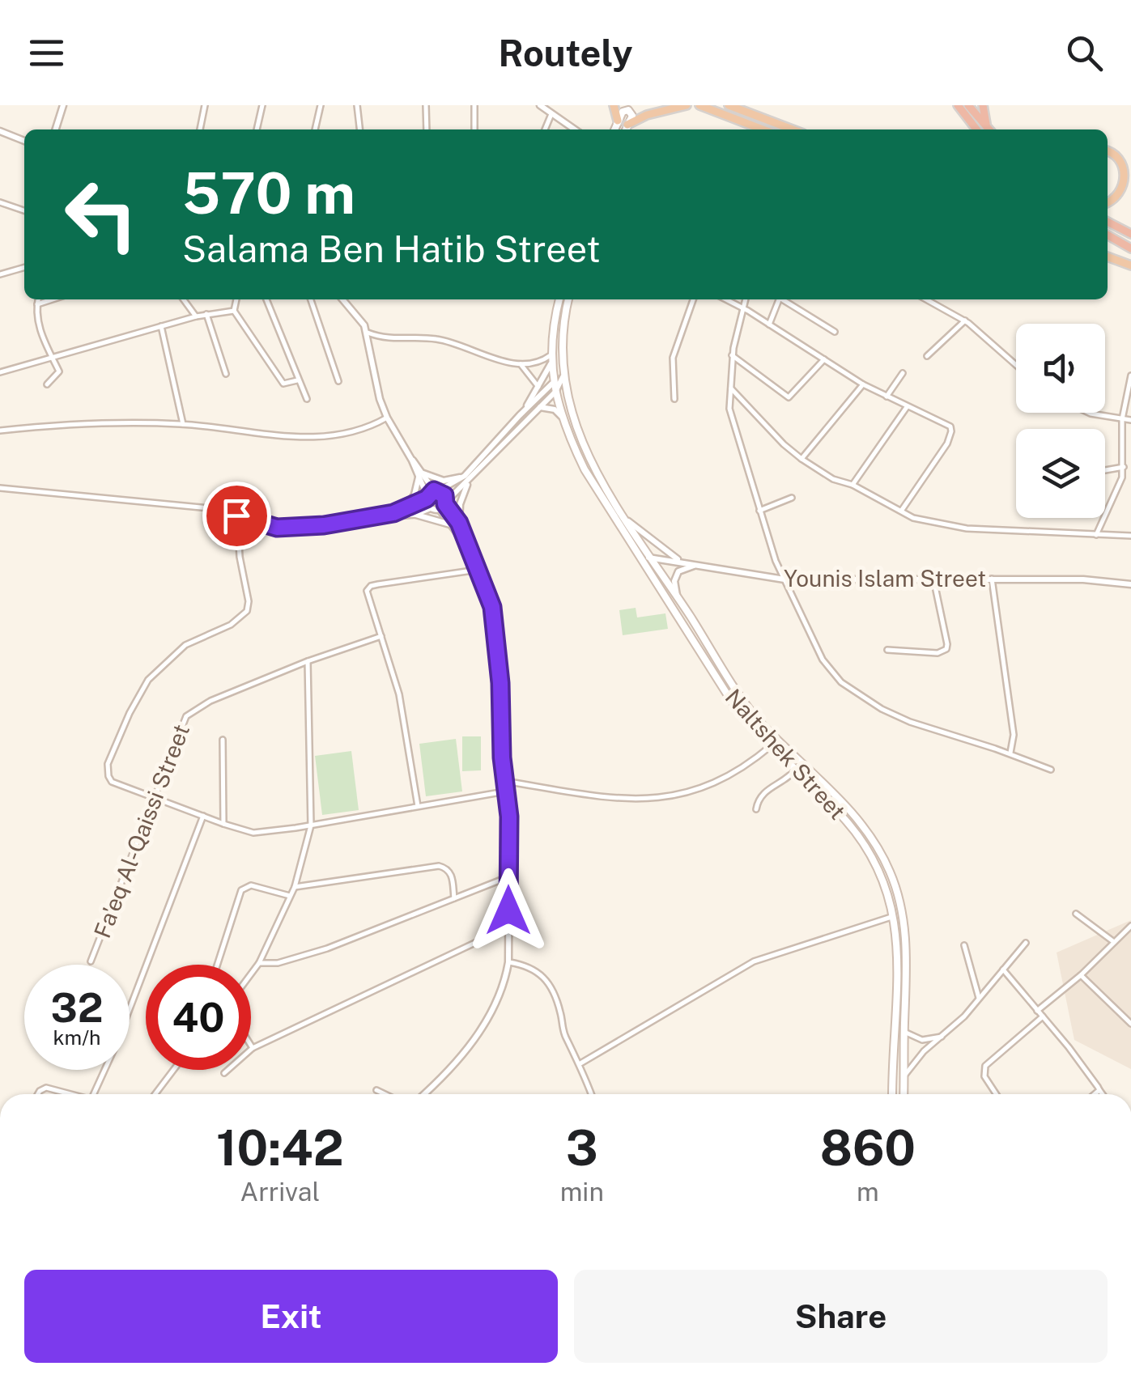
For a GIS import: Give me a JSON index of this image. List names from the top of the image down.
{
  "streets": {
    "main road": ["Naltshek Street"],
    "street": ["Younis Islam Street", "Fa'eq Al-Qaissi Street"]
  },
  "crossings": [
    ["Younis Islam Street", "Naltshek Street"]
  ],
  "page": {
    "header": "Routely",
    "turn": ["570 m", "Salama Ben Hatib Street"],
    "speed": "32 km/h",
    "limit": "40",
    "eta": [
      "10:42",
      "Arrival",
      "3",
      "min",
      "860",
      "m"
    ],
    "buttons": ["Exit", "Share"]
  }
}
